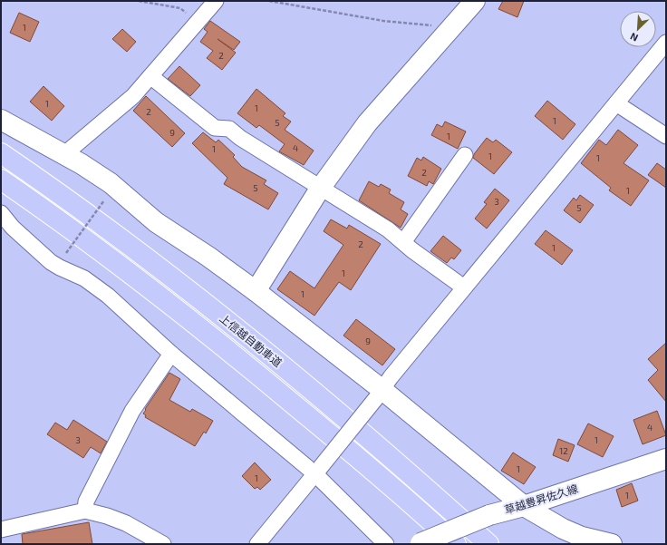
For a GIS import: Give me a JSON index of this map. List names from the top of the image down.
{
  "streets": {
    "highway": ["上信越自動車道"],
    "street": ["草越豊昇佐久線"]
  },
  "house_numbers": [
    "1",
    "2",
    "1",
    "1",
    "2",
    "1",
    "5",
    "9",
    "1",
    "4",
    "1",
    "1",
    "1",
    "2",
    "5",
    "1",
    "3",
    "5",
    "2",
    "1",
    "1",
    "1",
    "9",
    "4",
    "3",
    "1",
    "12",
    "1",
    "1",
    "1"
  ],
  "north": "bottom left"
}
